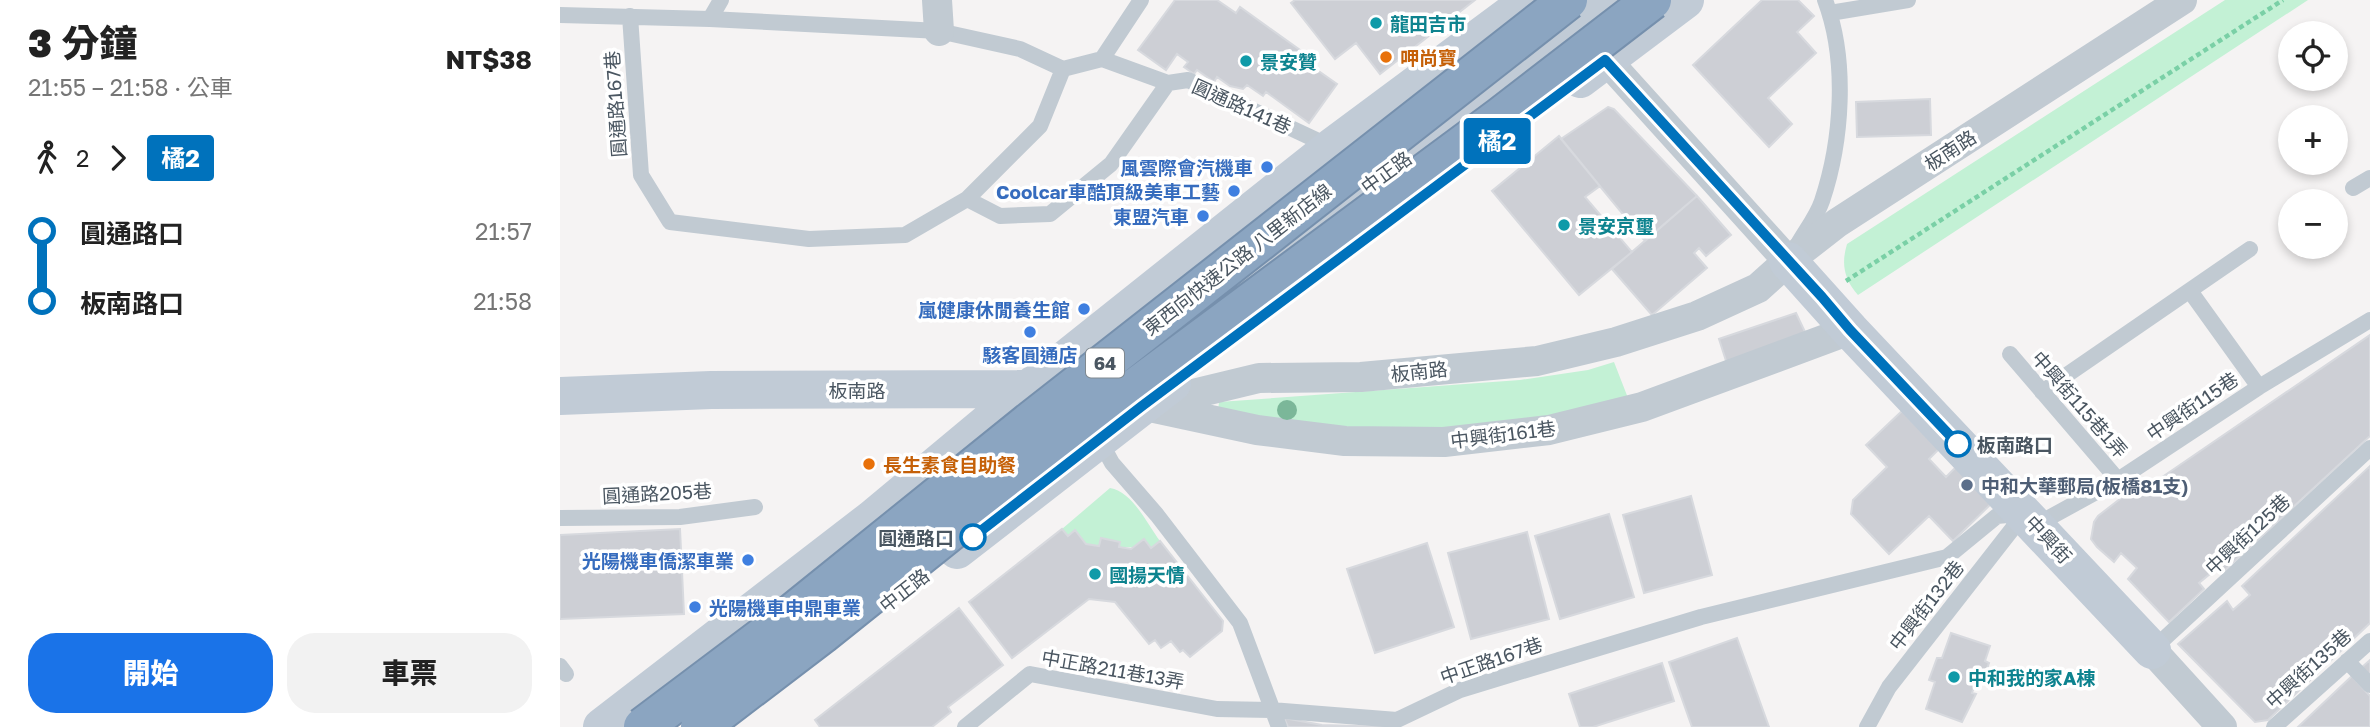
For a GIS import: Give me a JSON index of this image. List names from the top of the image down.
{
  "streets": {
    "highway": ["東西向快速公路 八里新店線", "64"],
    "main road": ["板南路", "中正路", "中興街"],
    "street": ["中興街161巷"],
    "lane": [
      "圓通路167巷",
      "圓通路141巷",
      "中興街115巷1弄",
      "中興街115巷",
      "圓通路205巷",
      "中興街125巷",
      "中興街132巷",
      "中正路167巷",
      "中興街135巷",
      "中正路211巷13弄"
    ]
  },
  "crossings": [
    ["板南路", "中正路"],
    ["板南路", "中興街161巷"],
    ["板南路", "中興街"],
    ["中正路", "東西向快速公路 八里新店線"],
    ["中正路", "中興街161巷"],
    ["中正路", "中興街"],
    ["東西向快速公路 八里新店線", "中興街"],
    ["中興街115巷1弄", "中興街115巷"],
    ["中興街115巷", "中興街"],
    ["中興街115巷", "中興街132巷"],
    ["中興街115巷", "中正路167巷"],
    ["中興街161巷", "中興街"],
    ["中興街125巷", "中興街"],
    ["中興街", "中興街132巷"],
    ["中興街", "中正路167巷"],
    ["中興街132巷", "中正路167巷"],
    ["中正路167巷", "中正路211巷13弄"]
  ],
  "places": [
    "龍田吉市",
    "呷尚寶",
    "景安贊",
    "風雲際會汽機車",
    "Coolcar車酷頂級美車工藝",
    "東盟汽車",
    "景安京璽",
    "嵐健康休閒養生館",
    "駭客圓通店",
    "板南路口",
    "長生素食自助餐",
    "中和大華郵局(板橋81支)",
    "圓通路口",
    "光陽機車僑潔車業",
    "國揚天情",
    "光陽機車申鼎車業",
    "中和我的家A棟"
  ],
  "lines": ["bus line 橘2"],
  "page": {
    "heading": ["3 分鐘", "21:55 – 21:58 · 公車", "NT$38"],
    "on_map": "橘2",
    "map_buttons": ["+", "−"],
    "legs": ["2", "橘2"],
    "list": [
      {
        "name": "圓通路口",
        "value": "21:57"
      },
      {
        "name": "板南路口",
        "value": "21:58"
      }
    ],
    "buttons": ["開始", "車票"]
  }
}
